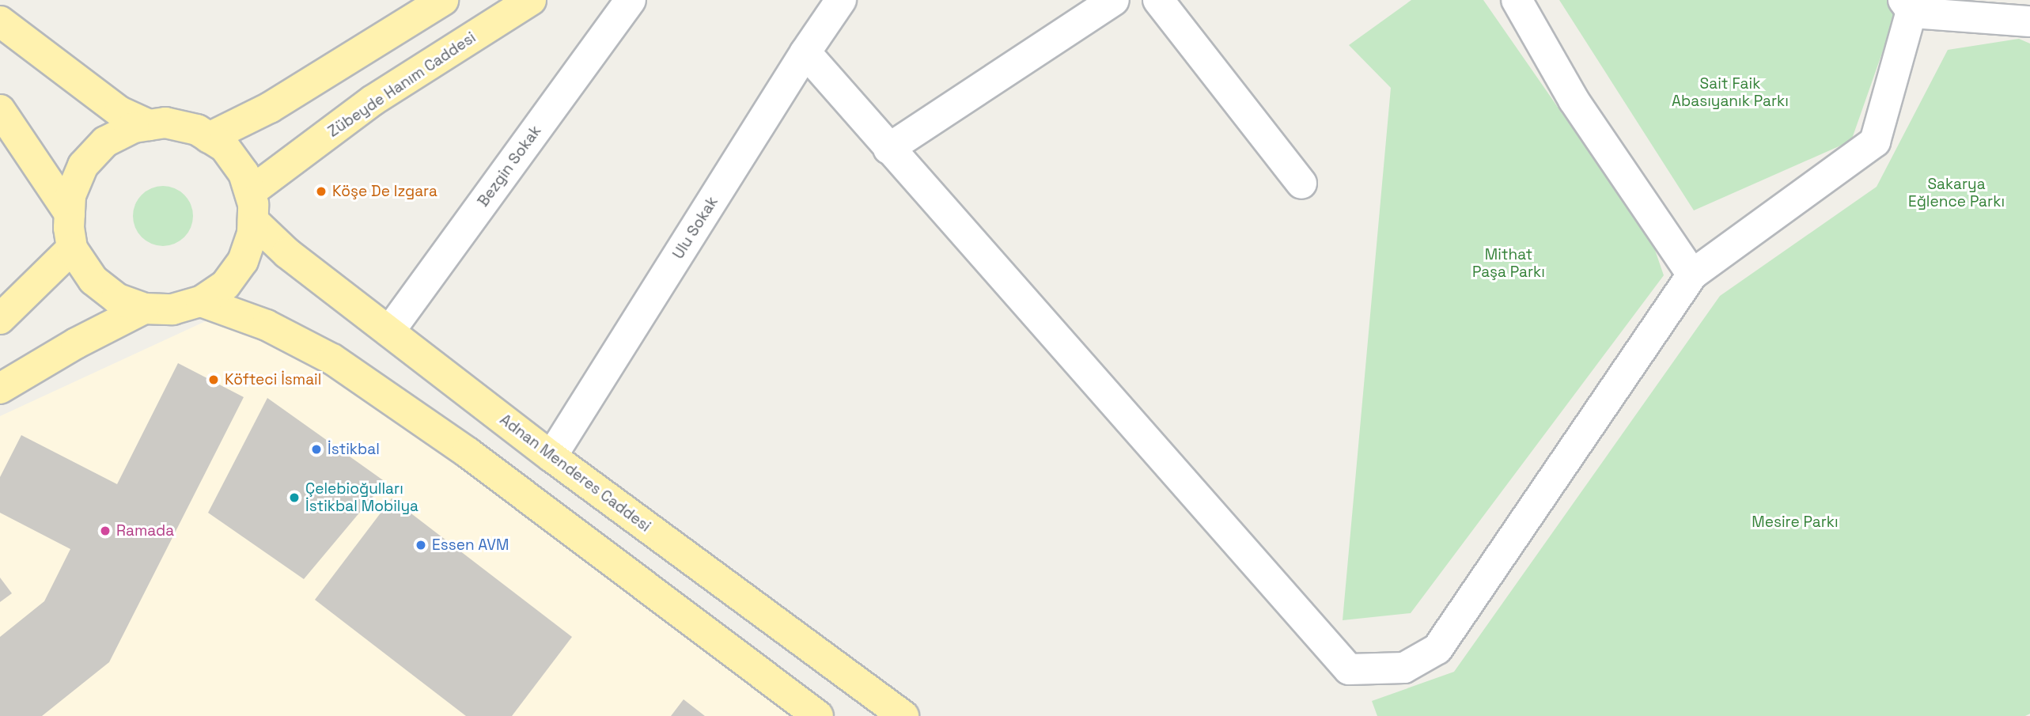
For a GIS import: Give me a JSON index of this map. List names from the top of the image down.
{
  "streets": {
    "main road": ["Zübeyde Hanım Caddesi", "Adnan Menderes Caddesi"],
    "street": ["Bezgin Sokak", "Ulu Sokak"]
  },
  "crossings": [
    ["Zübeyde Hanım Caddesi", "Adnan Menderes Caddesi"],
    ["Bezgin Sokak", "Adnan Menderes Caddesi"],
    ["Ulu Sokak", "Adnan Menderes Caddesi"]
  ],
  "parks": [
    "Sait Faik Abasıyanık Parkı",
    "Sakarya Eğlence Parkı",
    "Mithat Paşa Parkı",
    "Mesire Parkı"
  ],
  "places": [
    "Köşe De Izgara",
    "Köfteci İsmail",
    "İstikbal",
    "Çelebioğulları İstikbal Mobilya",
    "Ramada",
    "Essen AVM"
  ]
}
